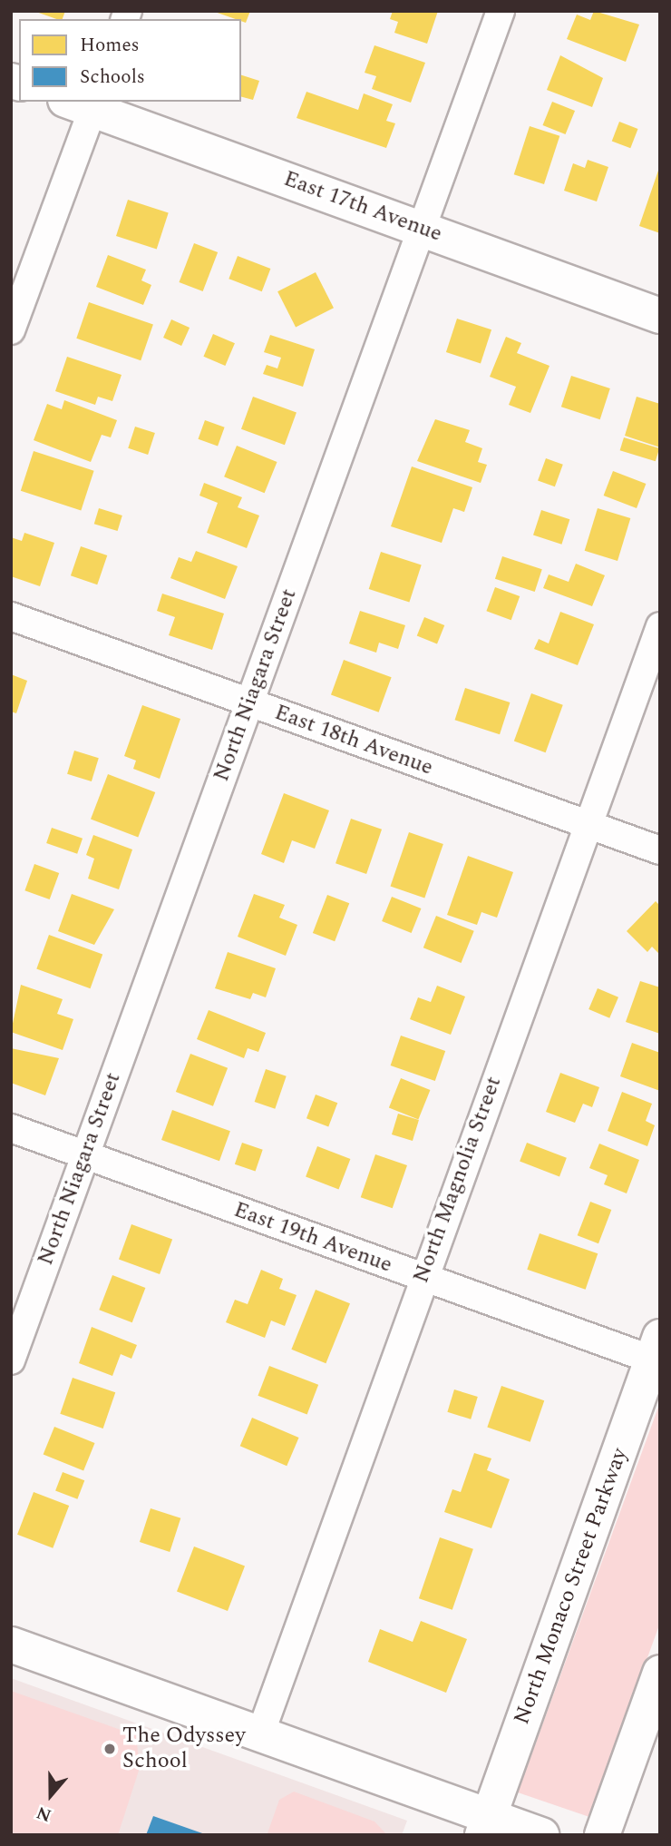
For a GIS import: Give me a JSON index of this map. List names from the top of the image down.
{
  "streets": {
    "main road": ["East 17th Avenue", "North Monaco Street Parkway"],
    "street": [
      "North Niagara Street",
      "East 18th Avenue",
      "North Magnolia Street",
      "East 19th Avenue"
    ]
  },
  "crossings": [
    ["East 17th Avenue", "North Niagara Street"],
    ["North Niagara Street", "East 18th Avenue"],
    ["North Niagara Street", "East 19th Avenue"],
    ["East 18th Avenue", "North Magnolia Street"],
    ["North Magnolia Street", "East 19th Avenue"],
    ["East 19th Avenue", "North Monaco Street Parkway"]
  ],
  "places": ["The Odyssey School"],
  "legend": ["Homes", "Schools"],
  "north": "bottom"
}
